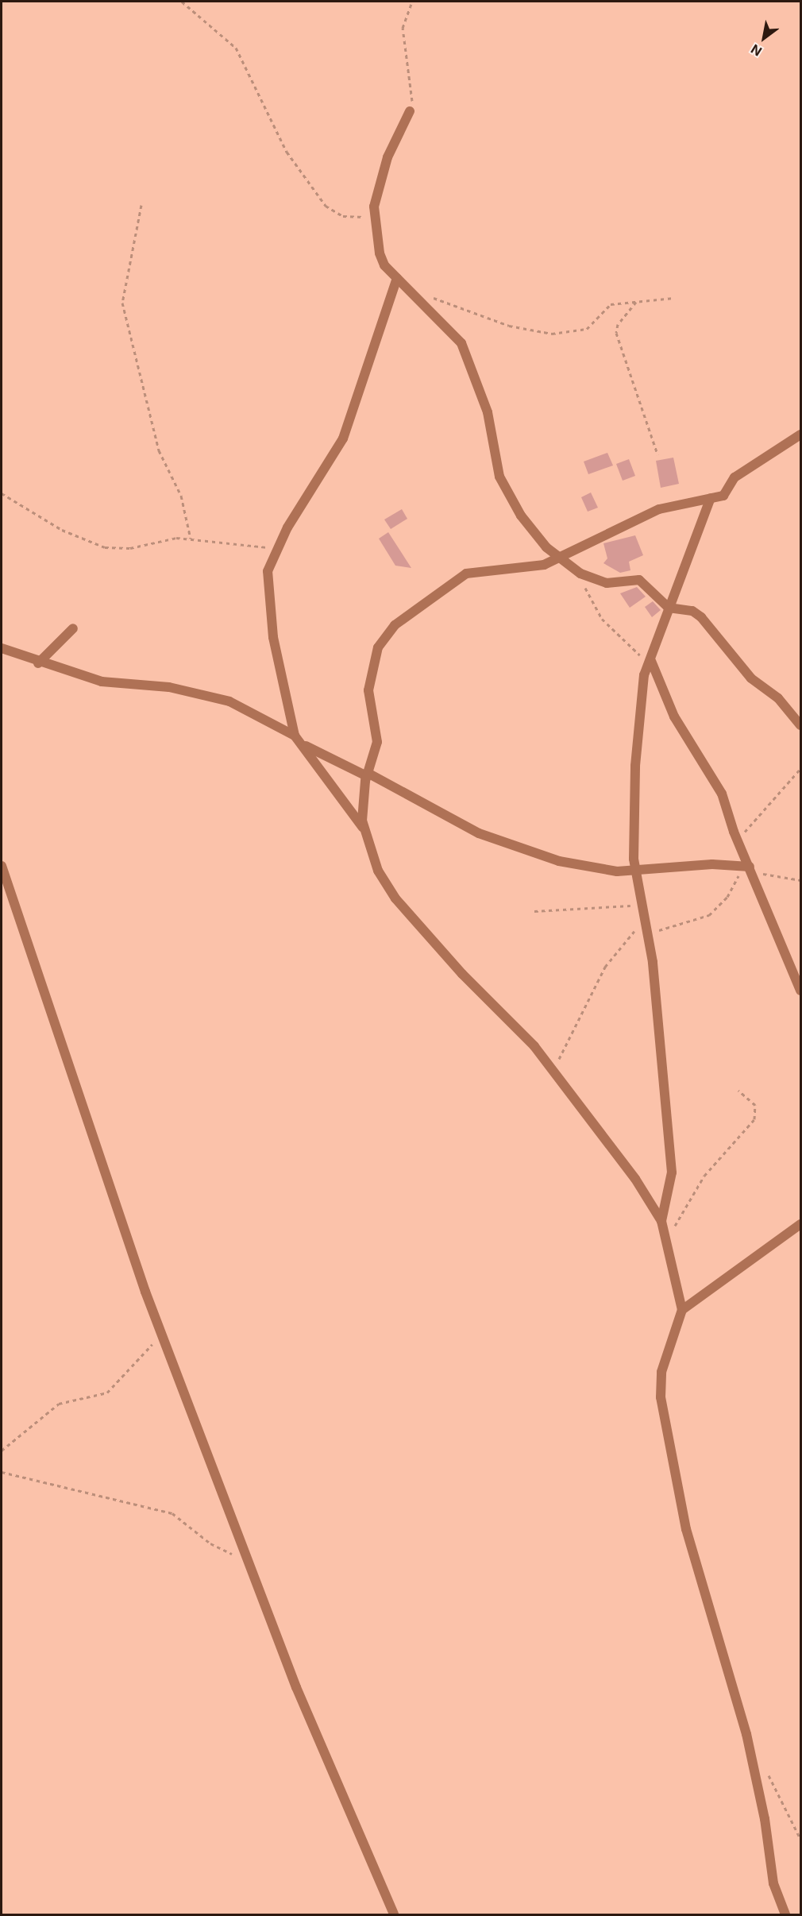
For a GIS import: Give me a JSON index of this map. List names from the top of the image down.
{
  "north": "bottom left"
}
